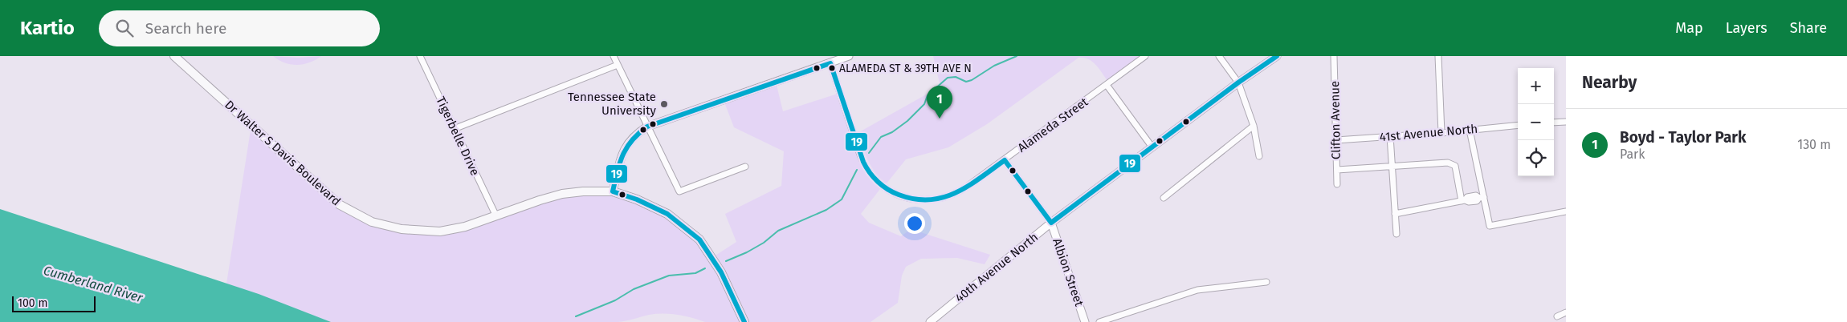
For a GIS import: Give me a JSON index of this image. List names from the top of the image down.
{
  "streets": {
    "main road": ["Dr Walter S Davis Boulevard"],
    "street": [
      "Clifton Avenue",
      "Alameda Street",
      "41st Avenue North",
      "Tigerbelle Drive",
      "40th Avenue North",
      "Albion Street"
    ]
  },
  "crossings": [
    ["Clifton Avenue", "41st Avenue North"],
    ["Tigerbelle Drive", "Dr Walter S Davis Boulevard"],
    ["40th Avenue North", "Albion Street"]
  ],
  "water": ["Cumberland River"],
  "places": ["ALAMEDA ST & 39TH AVE N", "Tennessee State University"],
  "lines": ["transit line 19"],
  "scale_bar": "100 m",
  "page": {
    "header": "Kartio",
    "search": "Search here",
    "nav": ["Map", "Layers", "Share"],
    "heading": "Nearby",
    "map_buttons": ["+", "−"],
    "pins": "1",
    "list": [
      {
        "mark": "1",
        "name": "Boyd - Taylor Park",
        "note": "Park",
        "value": "130 m"
      }
    ],
    "scale": "100 m"
  }
}
